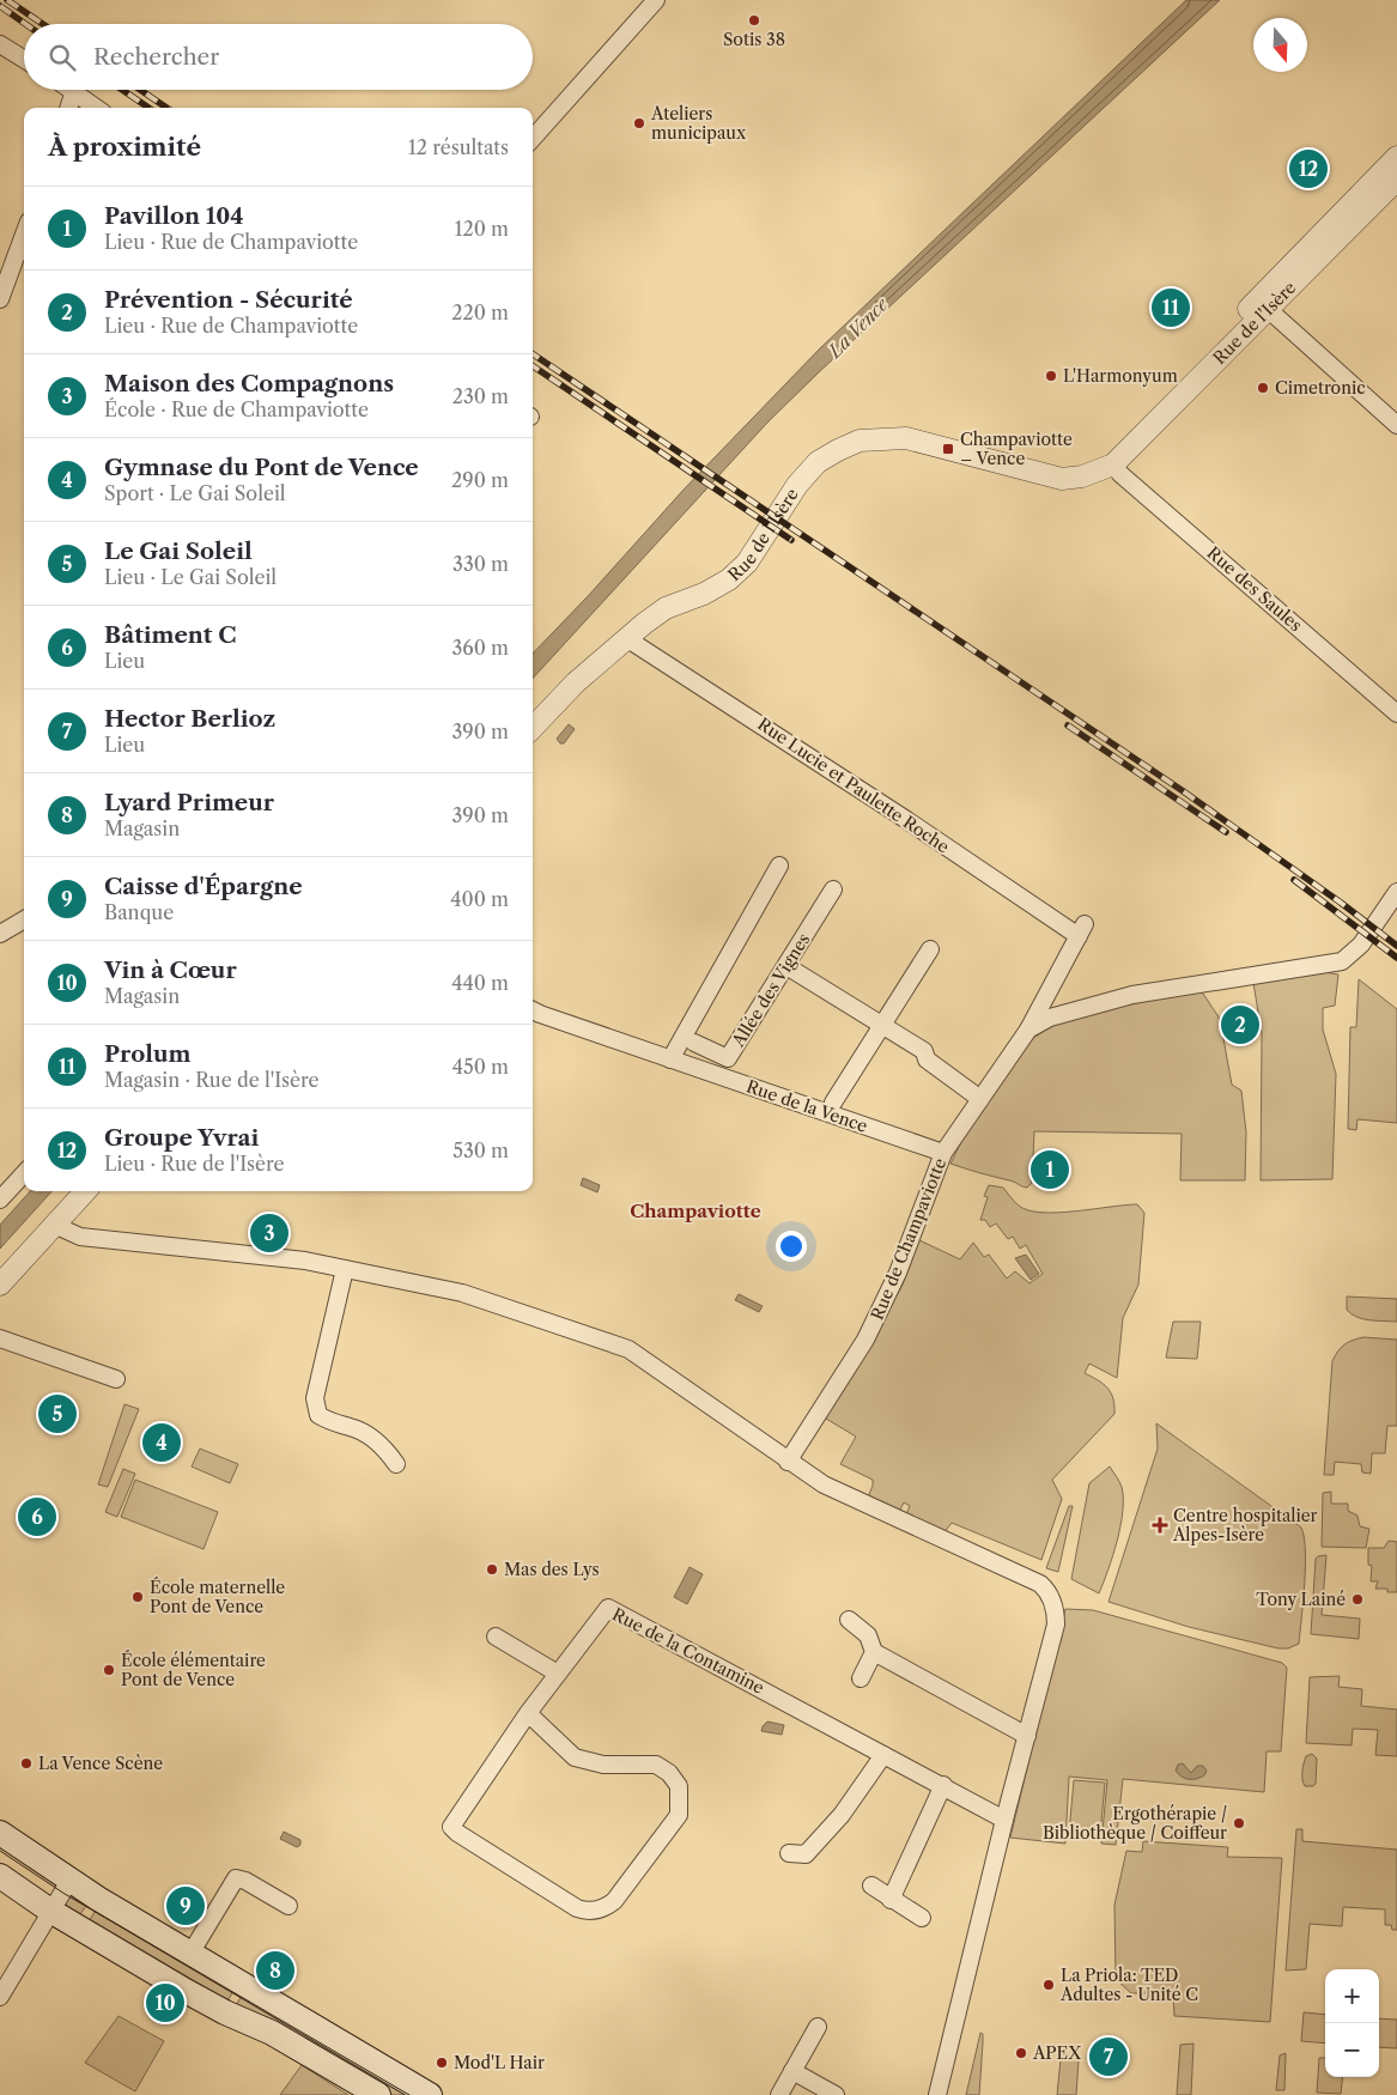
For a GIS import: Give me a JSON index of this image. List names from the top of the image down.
{
  "streets": {
    "street": [
      "Rue de l'Isère",
      "Rue des Saules",
      "Rue Lucie et Paulette Roche",
      "Allée des Vignes",
      "Rue de la Vence",
      "Rue de Champaviotte",
      "Rue de la Contamine"
    ]
  },
  "crossings": [
    ["Rue de l'Isère", "Rue des Saules"],
    ["Rue de l'Isère", "Rue Lucie et Paulette Roche"],
    ["Rue Lucie et Paulette Roche", "Rue de Champaviotte"],
    ["Rue de la Vence", "Rue de Champaviotte"]
  ],
  "districts": ["Champaviotte"],
  "water": ["La Vence"],
  "places": {
    "other": [
      "Sotis 38",
      "Ateliers municipaux",
      "L'Harmonyum",
      "Cimetronic",
      "Mas des Lys",
      "École maternelle Pont de Vence",
      "Tony Lainé",
      "École élémentaire Pont de Vence",
      "La Vence Scène",
      "Ergothérapie / Bibliothèque / Coiffeur",
      "La Priola: TED Adultes - Unité C",
      "APEX",
      "Mod'L Hair"
    ],
    "transit": ["Champaviotte – Vence"],
    "health": ["Centre hospitalier Alpes-Isère"]
  },
  "north": "bottom",
  "page": {
    "search": "Rechercher",
    "heading": ["À proximité", "12 résultats"],
    "pins": [
      "12",
      "11",
      "2",
      "1",
      "3",
      "5",
      "4",
      "6",
      "9",
      "8",
      "10",
      "7"
    ],
    "list": [
      {
        "mark": "1",
        "name": "Pavillon 104",
        "note": "Lieu · Rue de Champaviotte",
        "value": "120 m"
      },
      {
        "mark": "2",
        "name": "Prévention - Sécurité",
        "note": "Lieu · Rue de Champaviotte",
        "value": "220 m"
      },
      {
        "mark": "3",
        "name": "Maison des Compagnons",
        "note": "École · Rue de Champaviotte",
        "value": "230 m"
      },
      {
        "mark": "4",
        "name": "Gymnase du Pont de Vence",
        "note": "Sport · Le Gai Soleil",
        "value": "290 m"
      },
      {
        "mark": "5",
        "name": "Le Gai Soleil",
        "note": "Lieu · Le Gai Soleil",
        "value": "330 m"
      },
      {
        "mark": "6",
        "name": "Bâtiment C",
        "note": "Lieu",
        "value": "360 m"
      },
      {
        "mark": "7",
        "name": "Hector Berlioz",
        "note": "Lieu",
        "value": "390 m"
      },
      {
        "mark": "8",
        "name": "Lyard Primeur",
        "note": "Magasin",
        "value": "390 m"
      },
      {
        "mark": "9",
        "name": "Caisse d'Épargne",
        "note": "Banque",
        "value": "400 m"
      },
      {
        "mark": "10",
        "name": "Vin à Cœur",
        "note": "Magasin",
        "value": "440 m"
      },
      {
        "mark": "11",
        "name": "Prolum",
        "note": "Magasin · Rue de l'Isère",
        "value": "450 m"
      },
      {
        "mark": "12",
        "name": "Groupe Yvrai",
        "note": "Lieu · Rue de l'Isère",
        "value": "530 m"
      }
    ],
    "map_buttons": ["+", "−"]
  }
}
